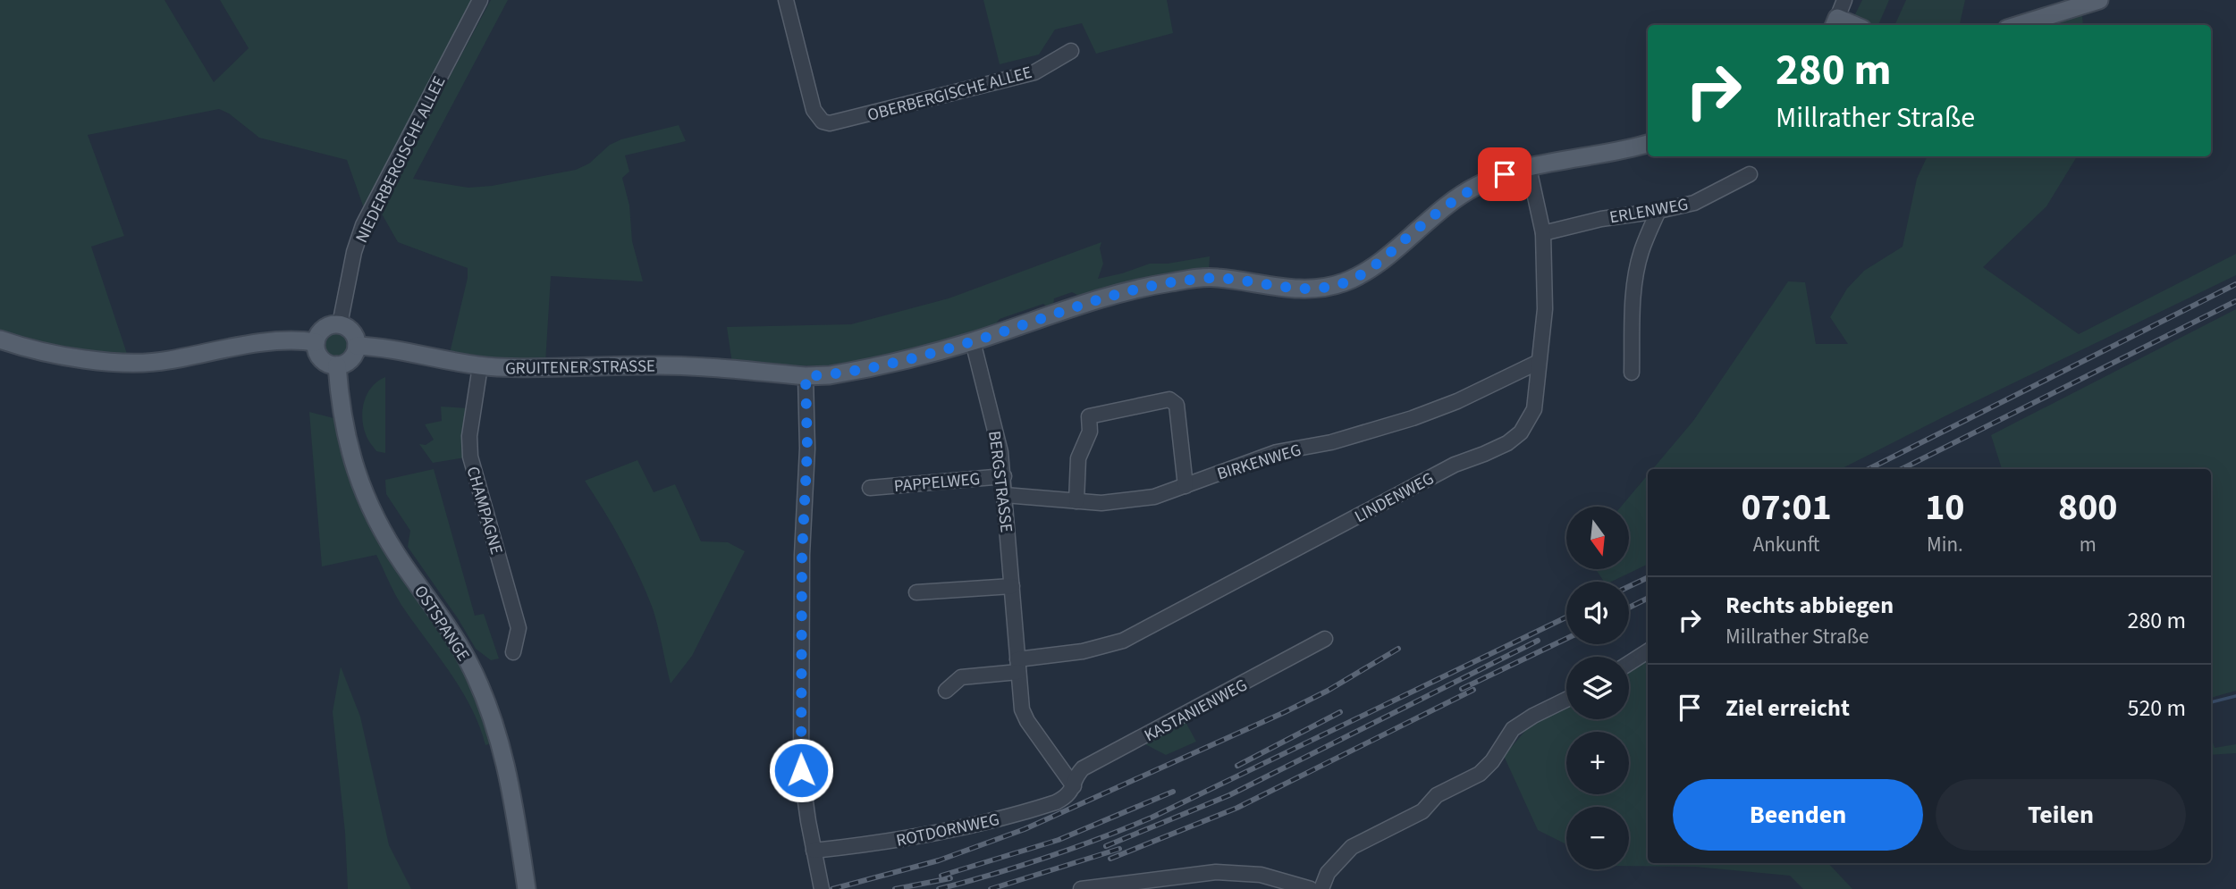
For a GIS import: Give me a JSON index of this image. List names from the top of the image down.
{
  "streets": {
    "main road": ["GRUITENER STRASSE", "OSTSPANGE"],
    "street": [
      "OBERBERGISCHE ALLEE",
      "NIEDERBERGISCHE ALLEE",
      "ERLENWEG",
      "BIRKENWEG",
      "PAPPELWEG",
      "BERGSTRASSE",
      "LINDENWEG",
      "CHAMPAGNE",
      "KASTANIENWEG",
      "ROTDORNWEG"
    ]
  },
  "crossings": [
    ["NIEDERBERGISCHE ALLEE", "GRUITENER STRASSE"],
    ["NIEDERBERGISCHE ALLEE", "OSTSPANGE"],
    ["ERLENWEG", "LINDENWEG"],
    ["GRUITENER STRASSE", "BERGSTRASSE"],
    ["GRUITENER STRASSE", "LINDENWEG"],
    ["GRUITENER STRASSE", "CHAMPAGNE"],
    ["GRUITENER STRASSE", "OSTSPANGE"],
    ["BIRKENWEG", "BERGSTRASSE"],
    ["BIRKENWEG", "LINDENWEG"],
    ["PAPPELWEG", "BERGSTRASSE"],
    ["BERGSTRASSE", "LINDENWEG"],
    ["BERGSTRASSE", "KASTANIENWEG"],
    ["BERGSTRASSE", "ROTDORNWEG"],
    ["KASTANIENWEG", "ROTDORNWEG"]
  ],
  "north": "bottom",
  "page": {
    "turn": ["280 m", "Millrather Straße"],
    "eta": [
      "07:01",
      "Ankunft",
      "10",
      "Min.",
      "800",
      "m"
    ],
    "map_buttons": ["+", "−"],
    "list": [
      {
        "name": "Rechts abbiegen",
        "note": "Millrather Straße",
        "value": "280 m"
      },
      {
        "name": "Ziel erreicht",
        "value": "520 m"
      }
    ],
    "buttons": ["Beenden", "Teilen"]
  }
}
